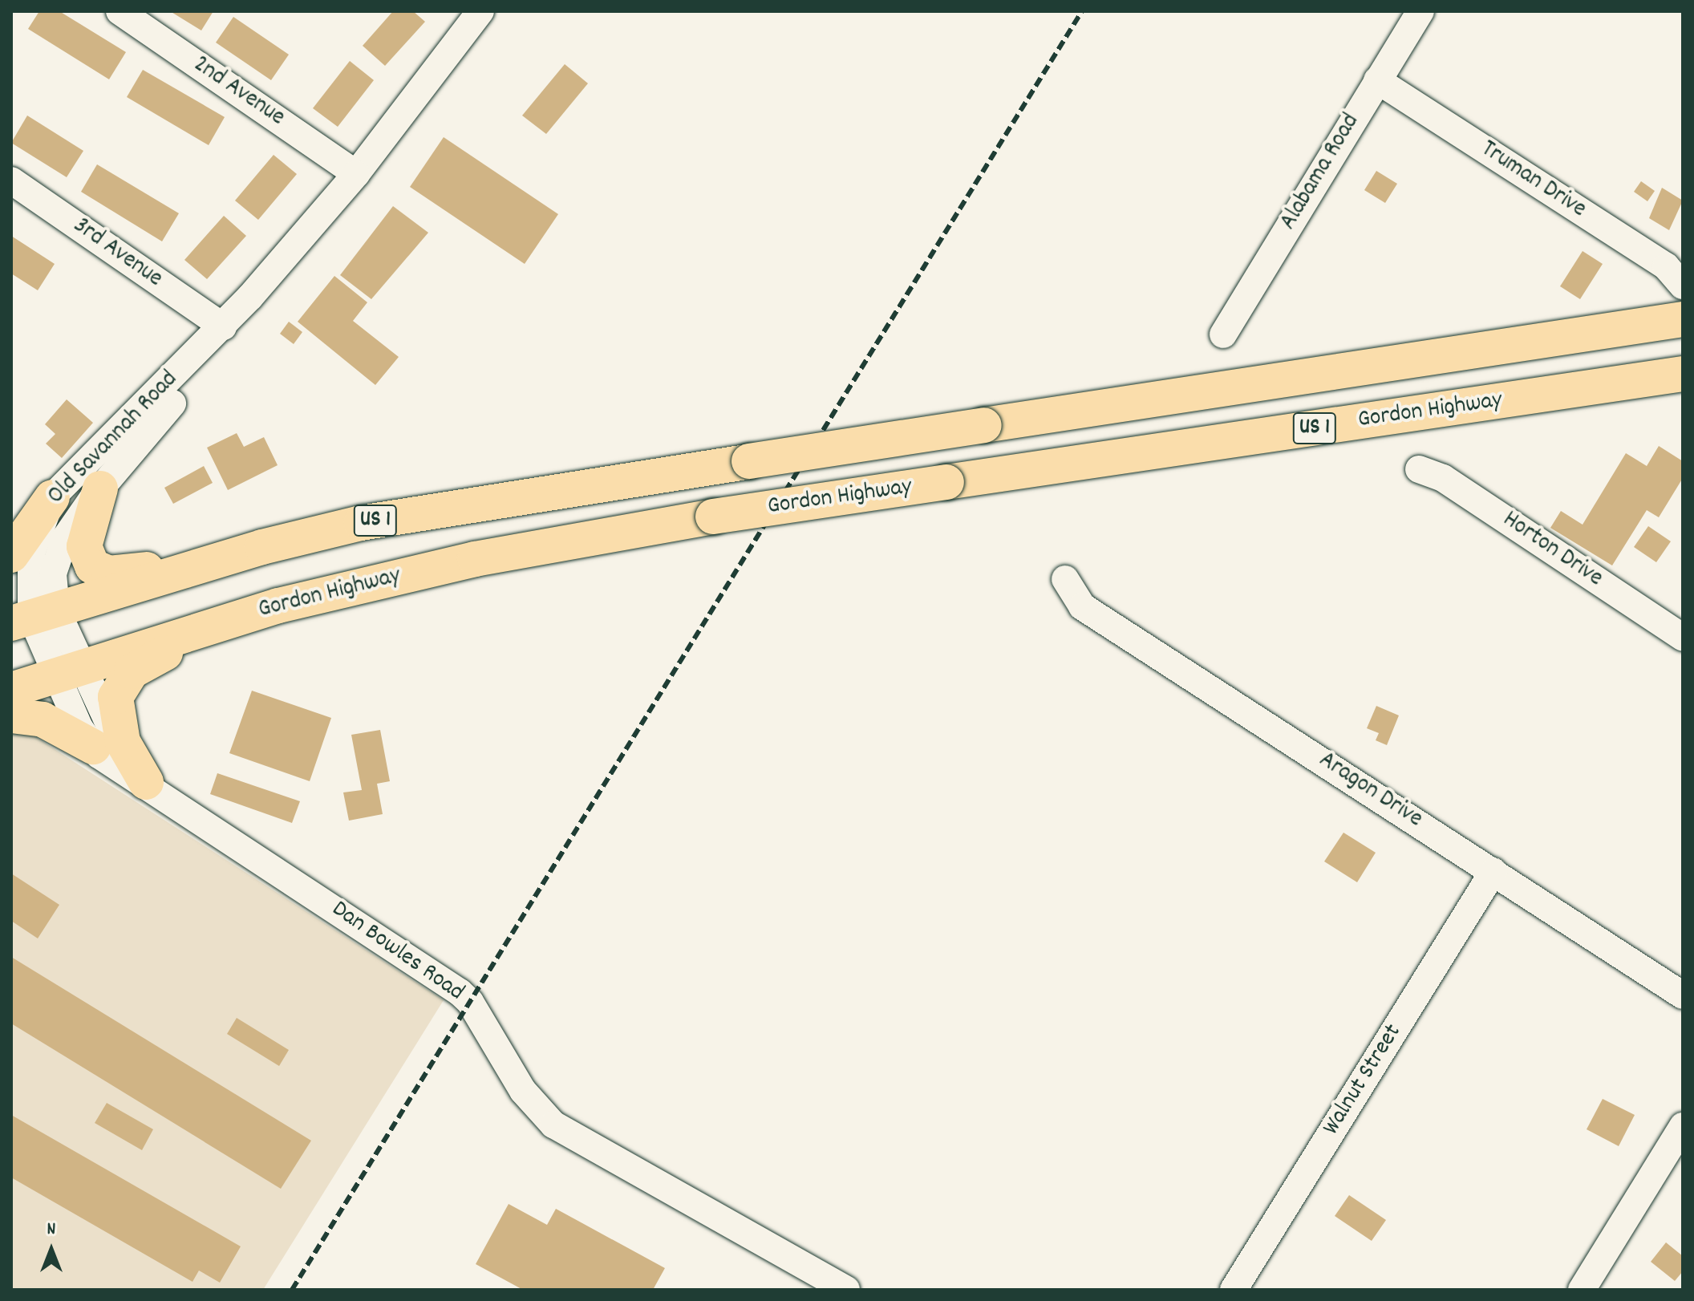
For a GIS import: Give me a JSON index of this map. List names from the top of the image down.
{
  "streets": {
    "highway": ["Gordon Highway", "US 1"],
    "street": [
      "2nd Avenue",
      "Alabama Road",
      "Truman Drive",
      "3rd Avenue",
      "Old Savannah Road",
      "Horton Drive",
      "Aragon Drive",
      "Dan Bowles Road",
      "Walnut Street"
    ]
  },
  "crossings": [
    ["2nd Avenue", "Old Savannah Road"],
    ["Alabama Road", "Truman Drive"],
    ["3rd Avenue", "Old Savannah Road"],
    ["Gordon Highway", "Old Savannah Road"],
    ["Gordon Highway", "Dan Bowles Road"],
    ["Old Savannah Road", "Dan Bowles Road"],
    ["Aragon Drive", "Walnut Street"]
  ],
  "north": "top"
}
